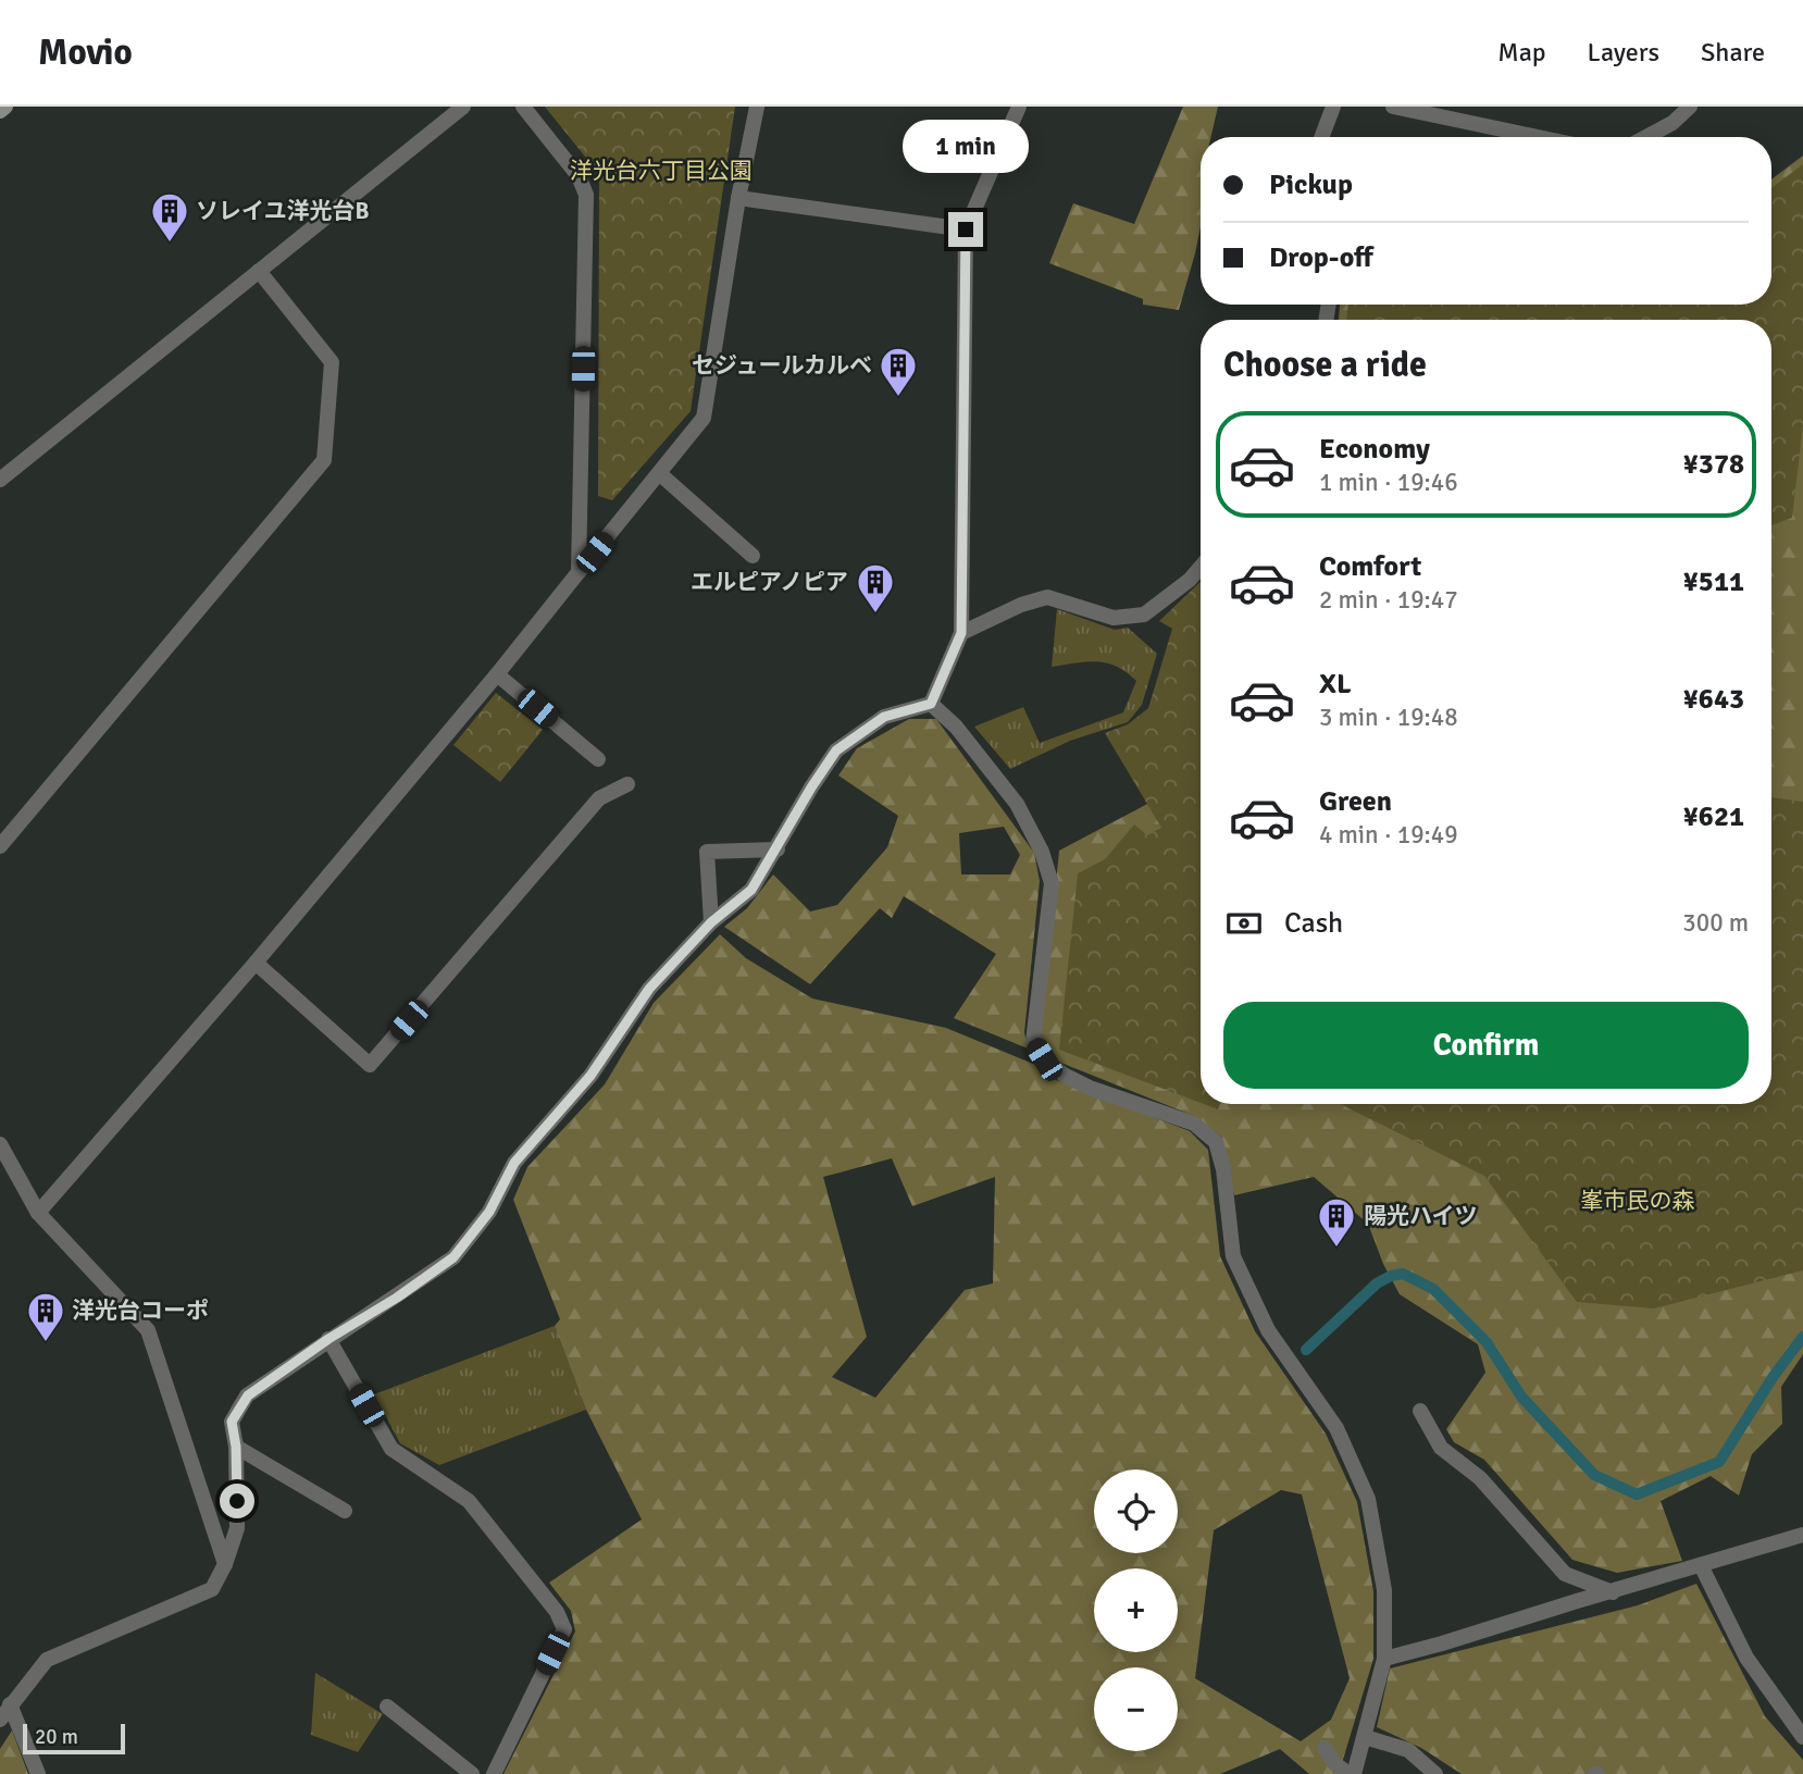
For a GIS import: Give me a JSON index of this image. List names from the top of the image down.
{
  "parks": ["洋光台六丁目公園", "峯市民の森"],
  "places": {
    "building": [
      "ソレイユ洋光台B",
      "セジュールカルベ",
      "エルピアノピア",
      "陽光ハイツ",
      "洋光台コーポ"
    ]
  },
  "scale_bar": "20 m",
  "page": {
    "header": "Movio",
    "nav": ["Map", "Layers", "Share"],
    "bubble": "1 min",
    "banner": ["Pickup", "Drop-off"],
    "heading": "Choose a ride",
    "list": [
      {
        "name": "Economy",
        "note": "1 min · 19:46",
        "value": "¥378"
      },
      {
        "name": "Comfort",
        "note": "2 min · 19:47",
        "value": "¥511"
      },
      {
        "name": "XL",
        "note": "3 min · 19:48",
        "value": "¥643"
      },
      {
        "name": "Green",
        "note": "4 min · 19:49",
        "value": "¥621"
      }
    ],
    "pay": ["Cash", "300 m"],
    "buttons": "Confirm",
    "map_buttons": ["+", "−"],
    "scale": "20 m"
  }
}
